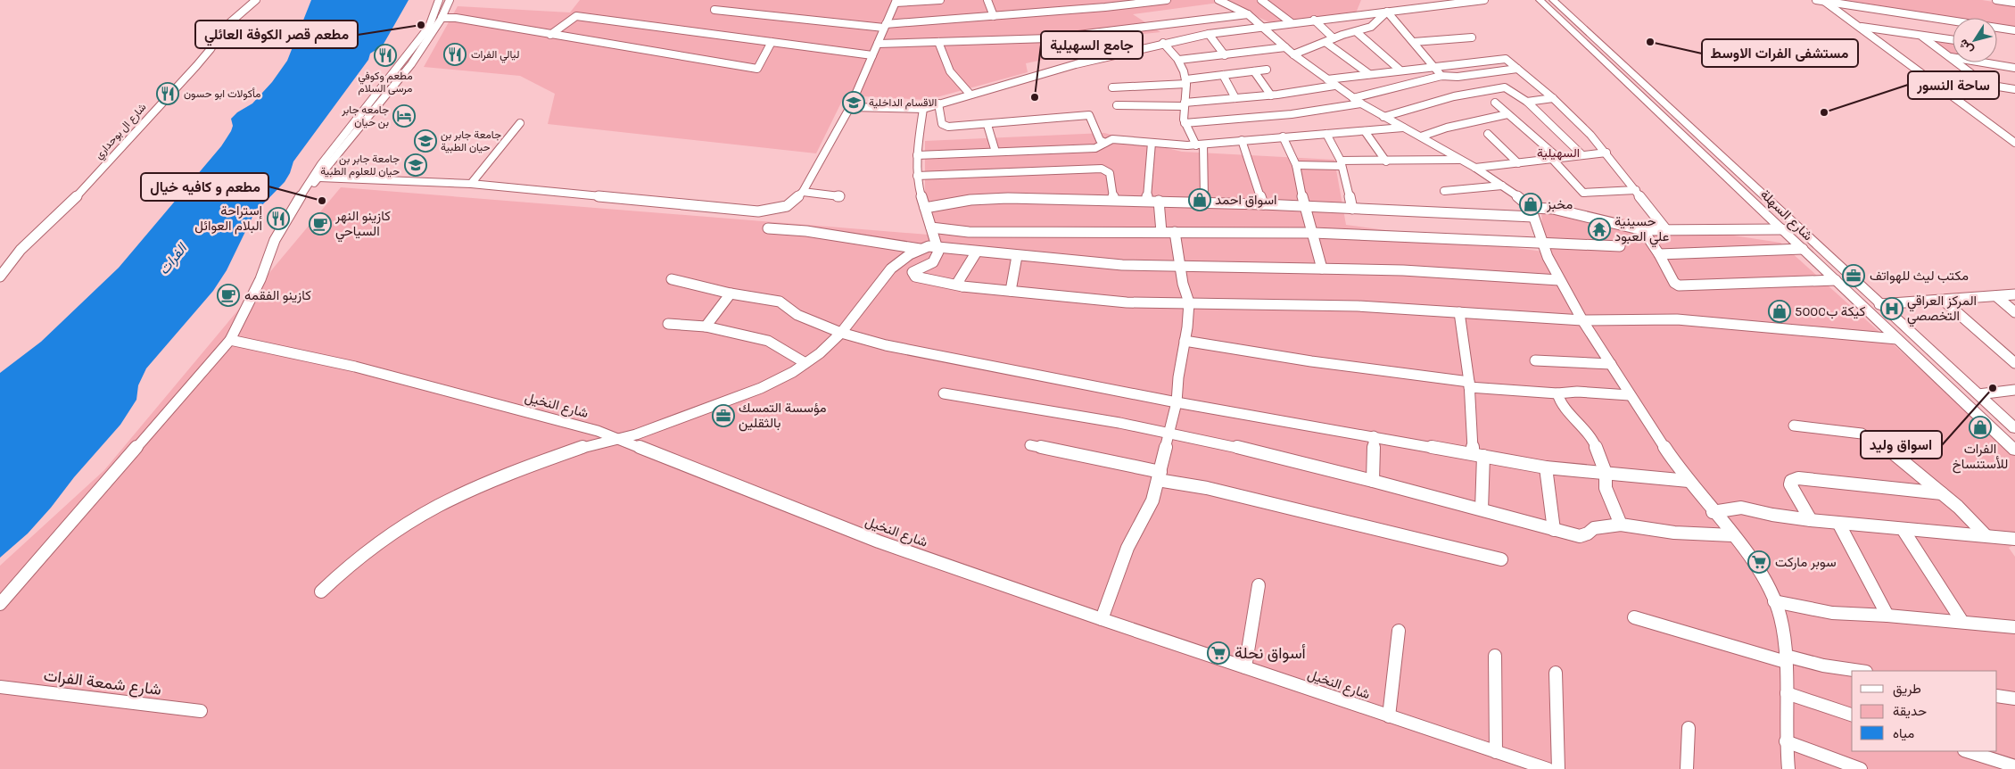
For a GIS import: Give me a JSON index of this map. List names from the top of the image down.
{
  "streets": {
    "main road": ["شارع السهلة"],
    "street": ["شارع ال بوحداري", "شارع النخيل", "شارع شمعة الفرات"]
  },
  "districts": ["السهيلية"],
  "water": ["الفرات"],
  "places": {
    "other": [
      "مطعم قصر الكوفة العائلي",
      "مستشفى الفرات الاوسط",
      "جامع السهيلية",
      "ساحة النسور",
      "مطعم و كافيه خيال",
      "اسواق وليد"
    ],
    "restaurant": [
      "ليالي الفرات",
      "مطعم وكوفي مرسى السلام",
      "مأكولات ابو حسون",
      "إستراحة البلام العوائل"
    ],
    "school or university": ["الاقسام الداخلية", "جامعة جابر بن حيان الطبية", "جامعة جابر بن حيان للعلوم الطبية"],
    "hotel": ["جامعه جابر بن حيان"],
    "shop": [
      "اسواق احمد",
      "مخبز",
      "كيكة ب5000",
      "الفرات للأستنساخ"
    ],
    "cafe": ["كازينو النهر السياحي", "كازينو الفقمه"],
    "temple": ["حسينية علي العبود"],
    "office": ["مكتب ليث للهواتف", "مؤسسة التمسك بالثقلين"],
    "hospital": ["المركز العراقي التخصصي"],
    "supermarket": ["سوبر ماركت", "أسواق نحلة"]
  },
  "legend": ["طريق", "حديقة", "مياه"],
  "north": "bottom left"
}
